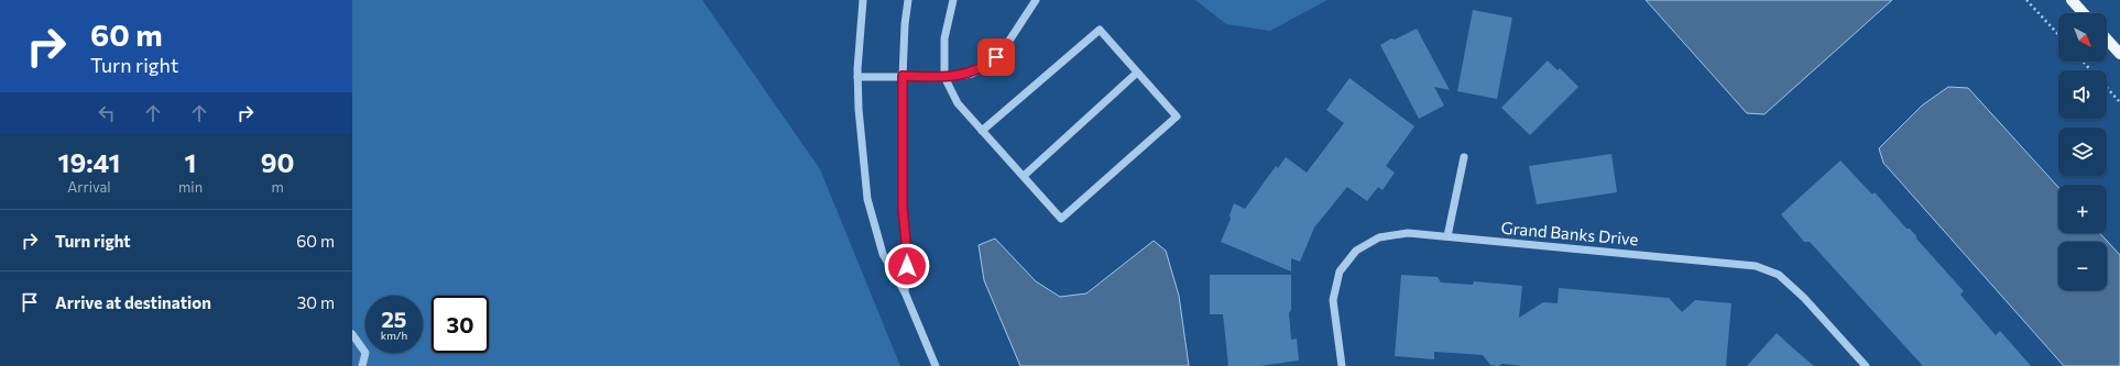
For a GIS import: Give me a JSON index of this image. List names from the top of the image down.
{
  "streets": {
    "street": ["Grand Banks Drive"]
  },
  "north": "bottom right",
  "page": {
    "turn": ["60 m", "Turn right"],
    "map_buttons": ["+", "−"],
    "eta": [
      "19:41",
      "Arrival",
      "1",
      "min",
      "90",
      "m"
    ],
    "list": [
      {
        "name": "Turn right",
        "value": "60 m"
      },
      {
        "name": "Arrive at destination",
        "value": "30 m"
      }
    ],
    "speed": "25 km/h",
    "limit": "30"
  }
}
